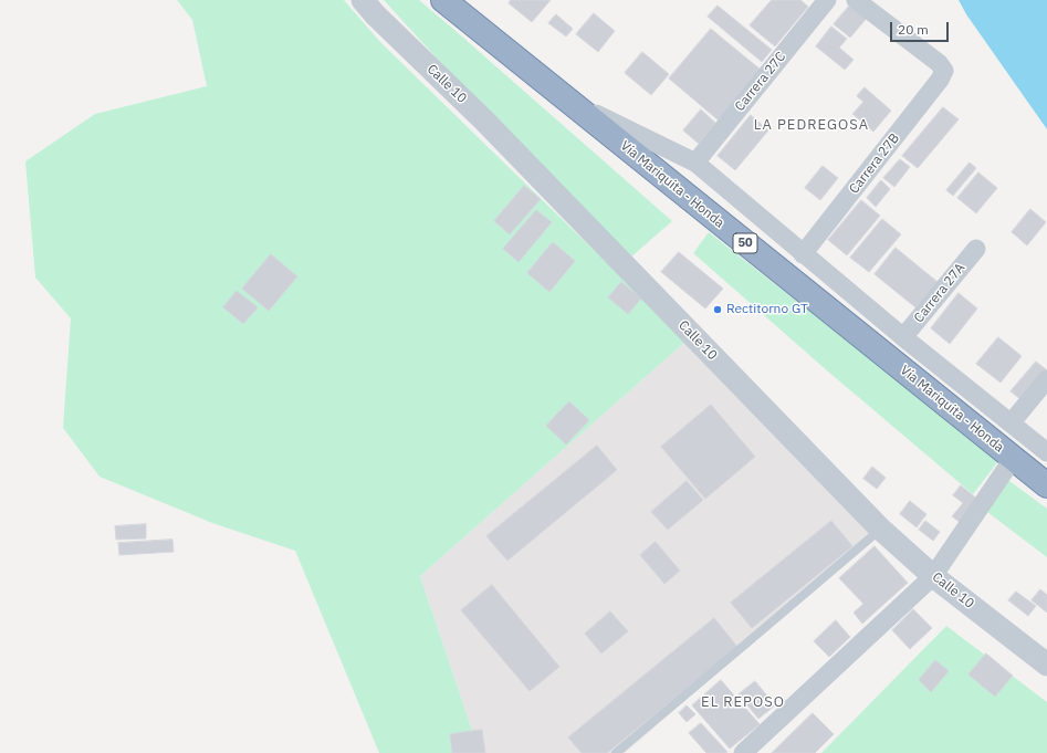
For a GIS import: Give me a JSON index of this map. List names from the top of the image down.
{
  "streets": {
    "highway": ["Vía Mariquita - Honda", "50"],
    "street": [
      "Carrera 27C",
      "Calle 10",
      "Carrera 27B",
      "Carrera 27A"
    ]
  },
  "districts": ["LA PEDREGOSA", "EL REPOSO"],
  "places": ["Rectitorno GT"],
  "scale_bar": "20 m"
}
